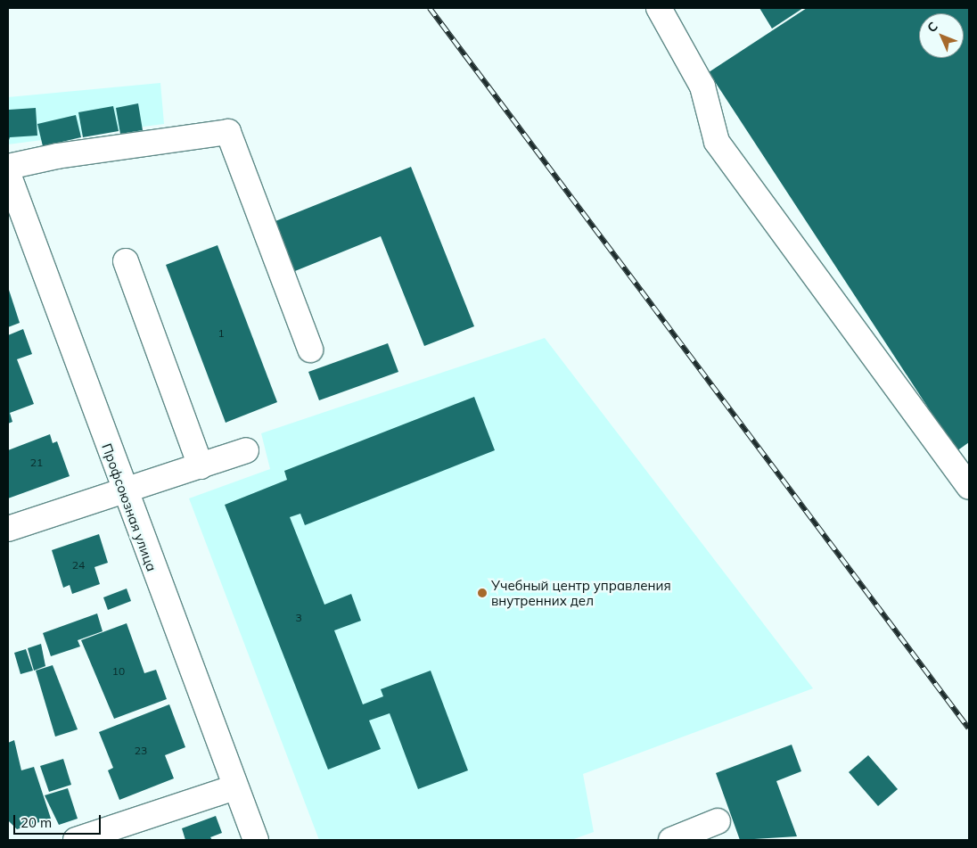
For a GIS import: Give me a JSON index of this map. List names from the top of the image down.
{
  "streets": {
    "street": ["Профсоюзная улица"]
  },
  "places": ["Учебный центр управления внутренних дел"],
  "house_numbers": [
    "1",
    "21",
    "24",
    "3",
    "10",
    "23"
  ],
  "scale_bar": "20 m",
  "north": "top left"
}
